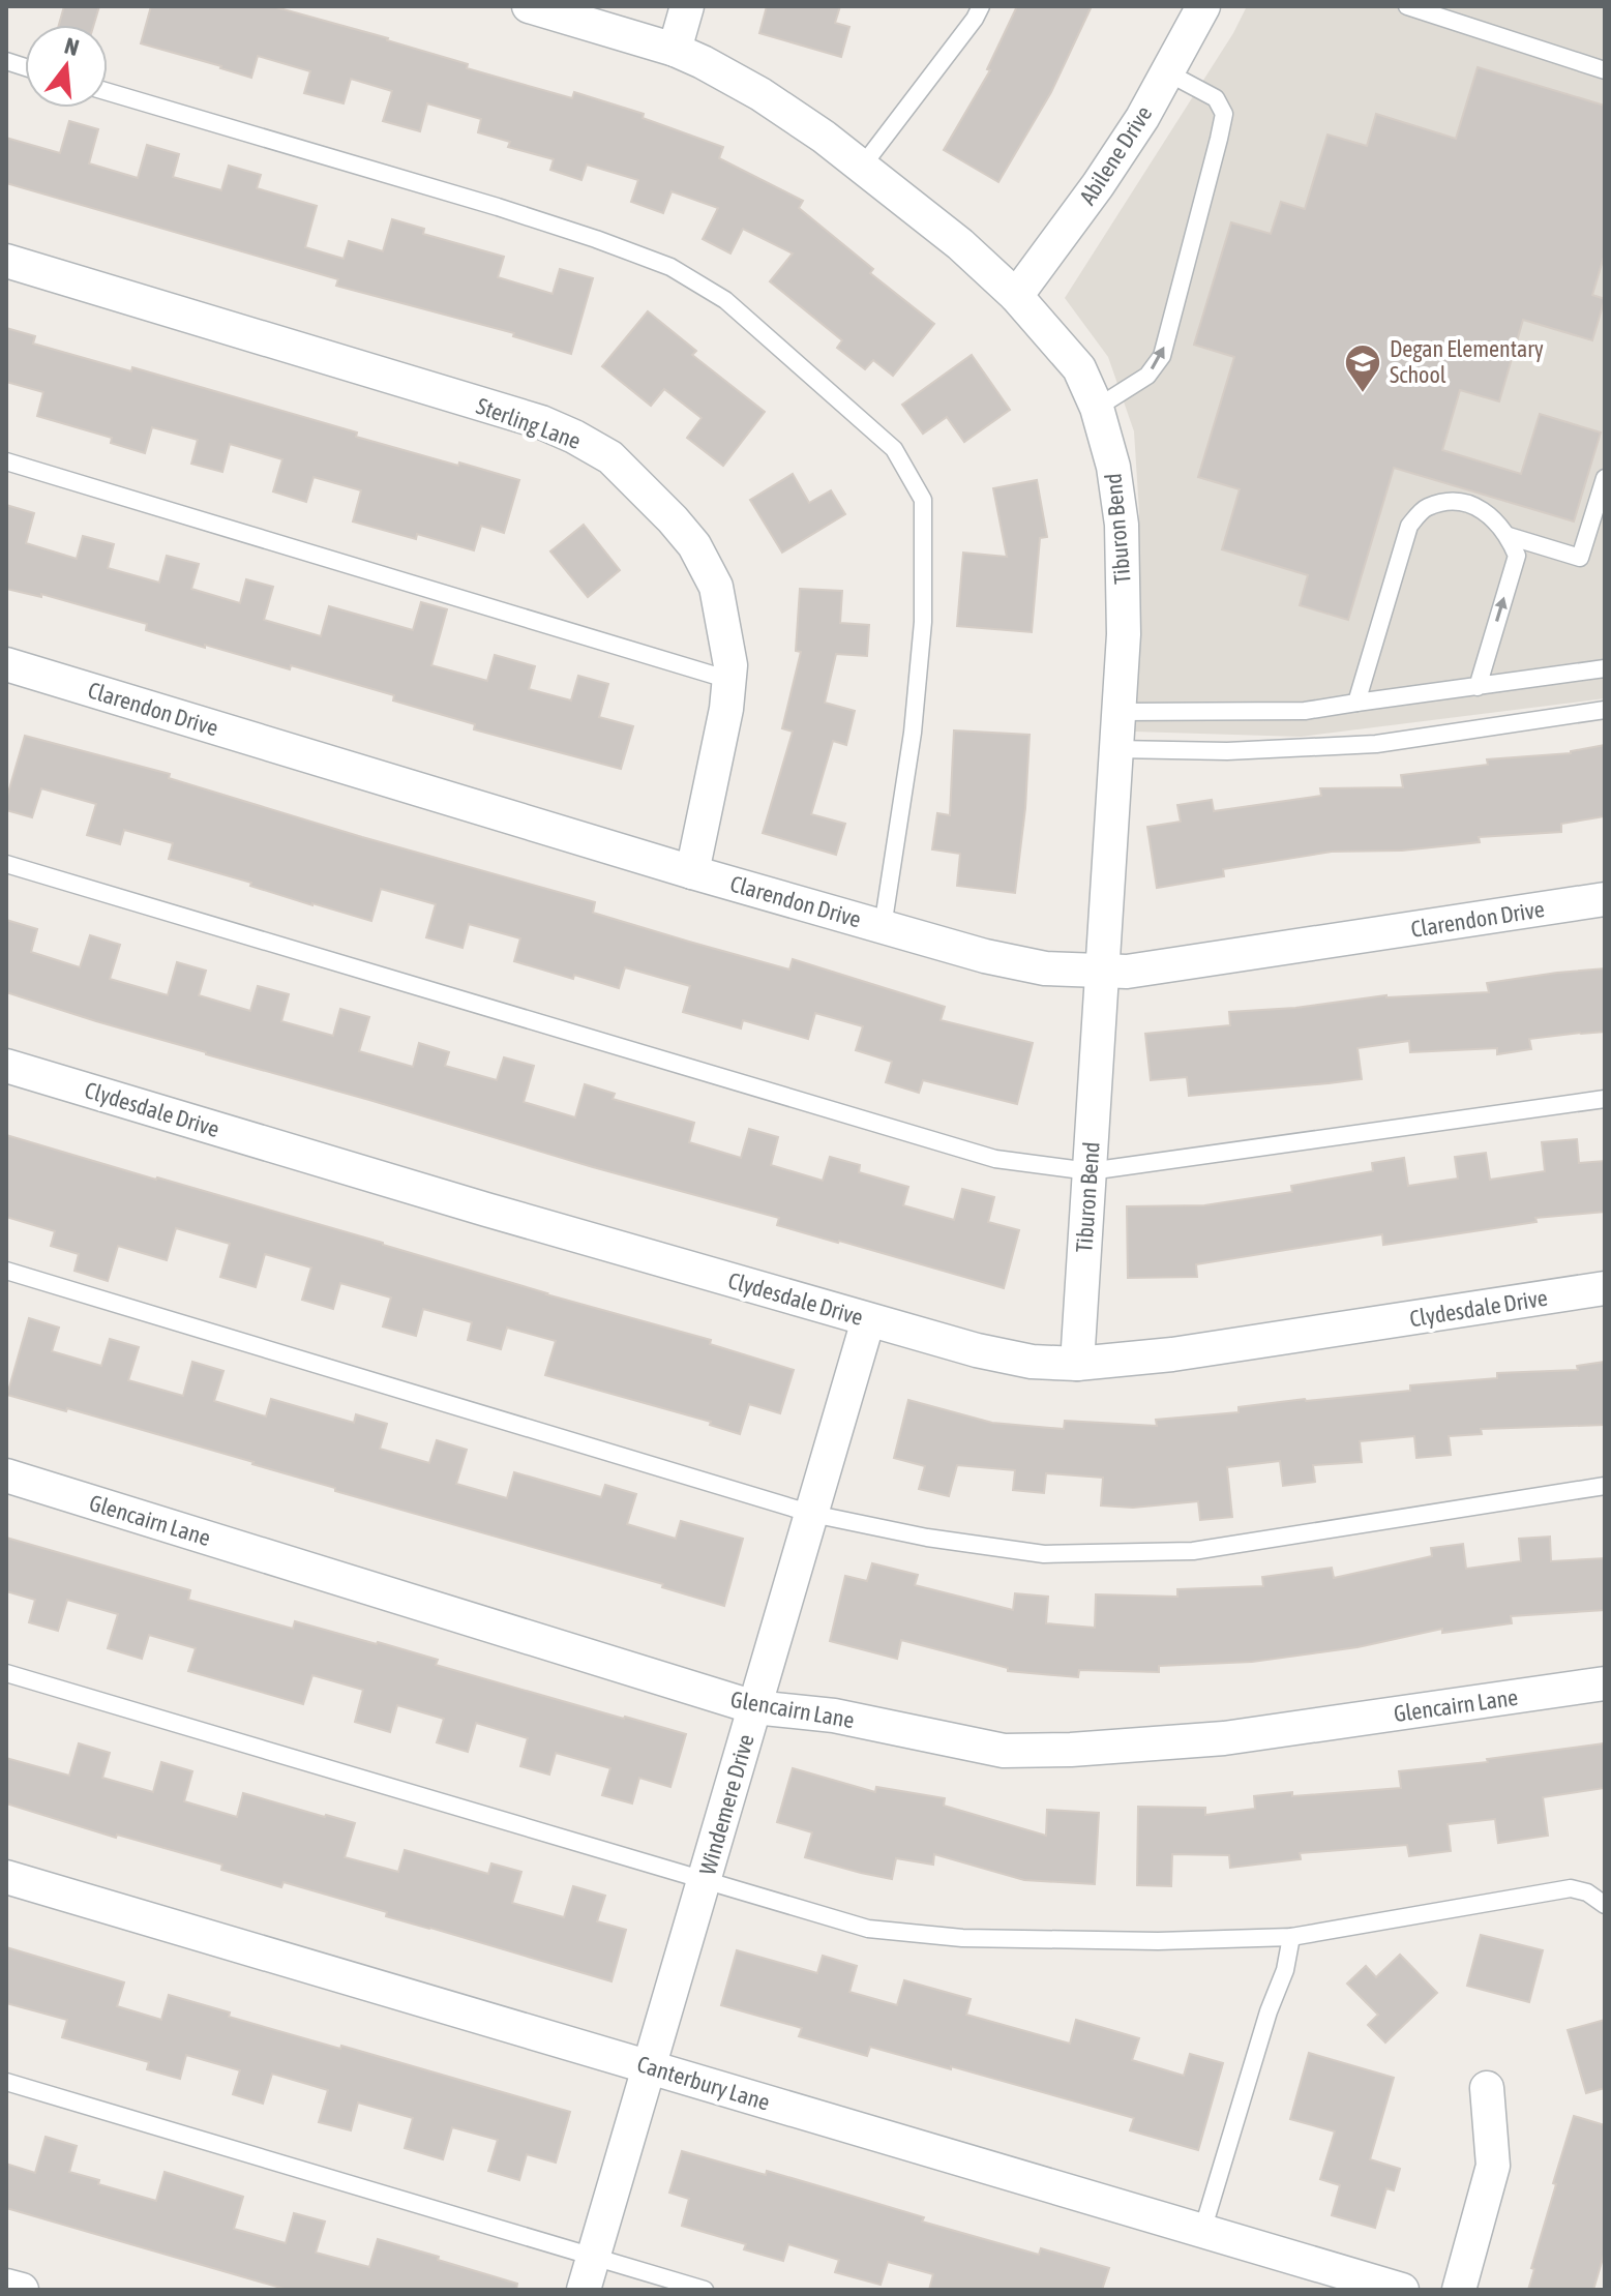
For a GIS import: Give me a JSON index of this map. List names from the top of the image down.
{
  "streets": {
    "street": [
      "Abilene Drive",
      "Sterling Lane",
      "Tiburon Bend",
      "Clarendon Drive",
      "Clydesdale Drive",
      "Glencairn Lane",
      "Windemere Drive",
      "Canterbury Lane"
    ]
  },
  "crossings": [
    ["Abilene Drive", "Tiburon Bend"],
    ["Sterling Lane", "Clarendon Drive"],
    ["Tiburon Bend", "Clarendon Drive"],
    ["Tiburon Bend", "Clydesdale Drive"],
    ["Clydesdale Drive", "Windemere Drive"],
    ["Glencairn Lane", "Windemere Drive"],
    ["Windemere Drive", "Canterbury Lane"]
  ],
  "places": {
    "school or university": ["Degan Elementary School"]
  },
  "north": "top"
}
